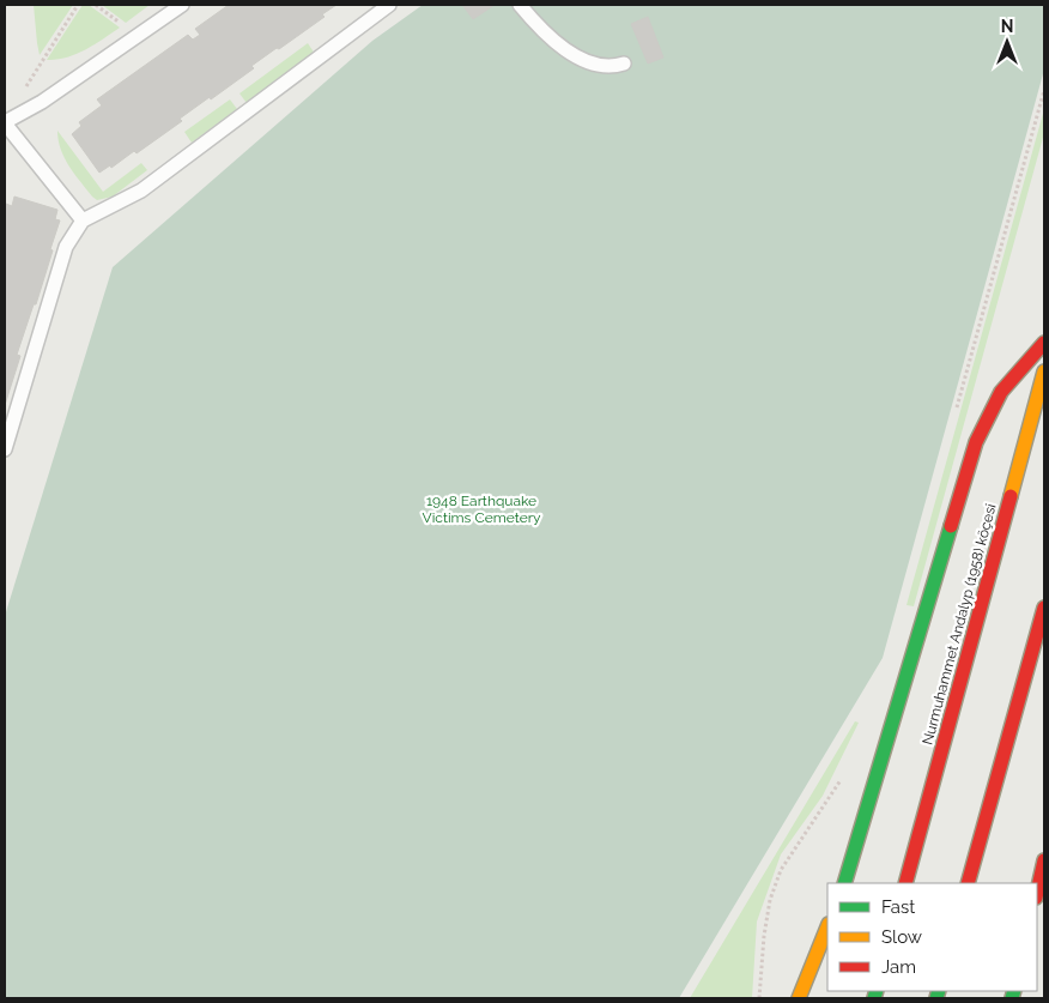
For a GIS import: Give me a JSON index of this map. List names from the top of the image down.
{
  "streets": {
    "main road": ["Nurmuhammet Andalyp (1958) köçesi"]
  },
  "parks": ["1948 Earthquake Victims Cemetery"],
  "legend": ["Fast", "Slow", "Jam"],
  "north": "top"
}
